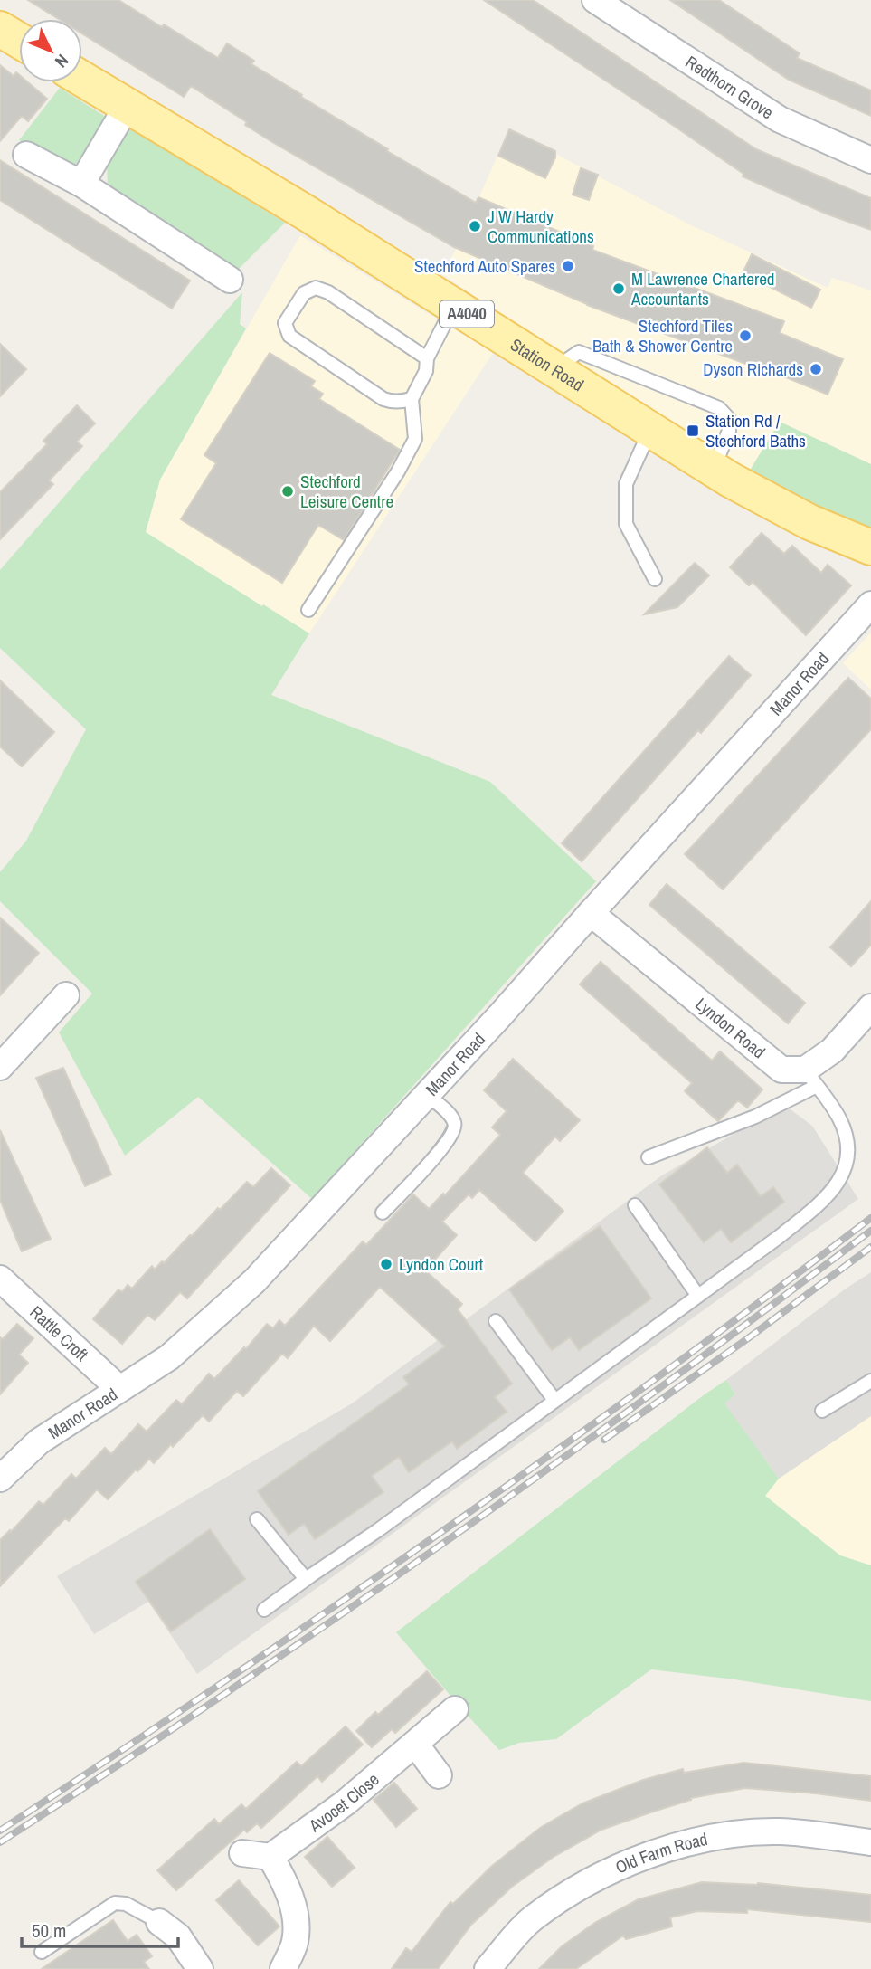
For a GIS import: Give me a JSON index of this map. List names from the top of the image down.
{
  "streets": {
    "main road": ["A4040", "Station Road"],
    "street": [
      "Redthorn Grove",
      "Manor Road",
      "Lyndon Road",
      "Rattle Croft",
      "Avocet Close",
      "Old Farm Road"
    ]
  },
  "crossings": [
    ["Manor Road", "Lyndon Road"],
    ["Manor Road", "Rattle Croft"]
  ],
  "places": {
    "other": [
      "J W Hardy Communications",
      "Stechford Auto Spares",
      "M Lawrence Chartered Accountants",
      "Stechford Tiles Bath & Shower Centre",
      "Dyson Richards",
      "Stechford Leisure Centre",
      "Lyndon Court"
    ],
    "transit": ["Station Rd / Stechford Baths"]
  },
  "scale_bar": "50 m",
  "north": "bottom right"
}
